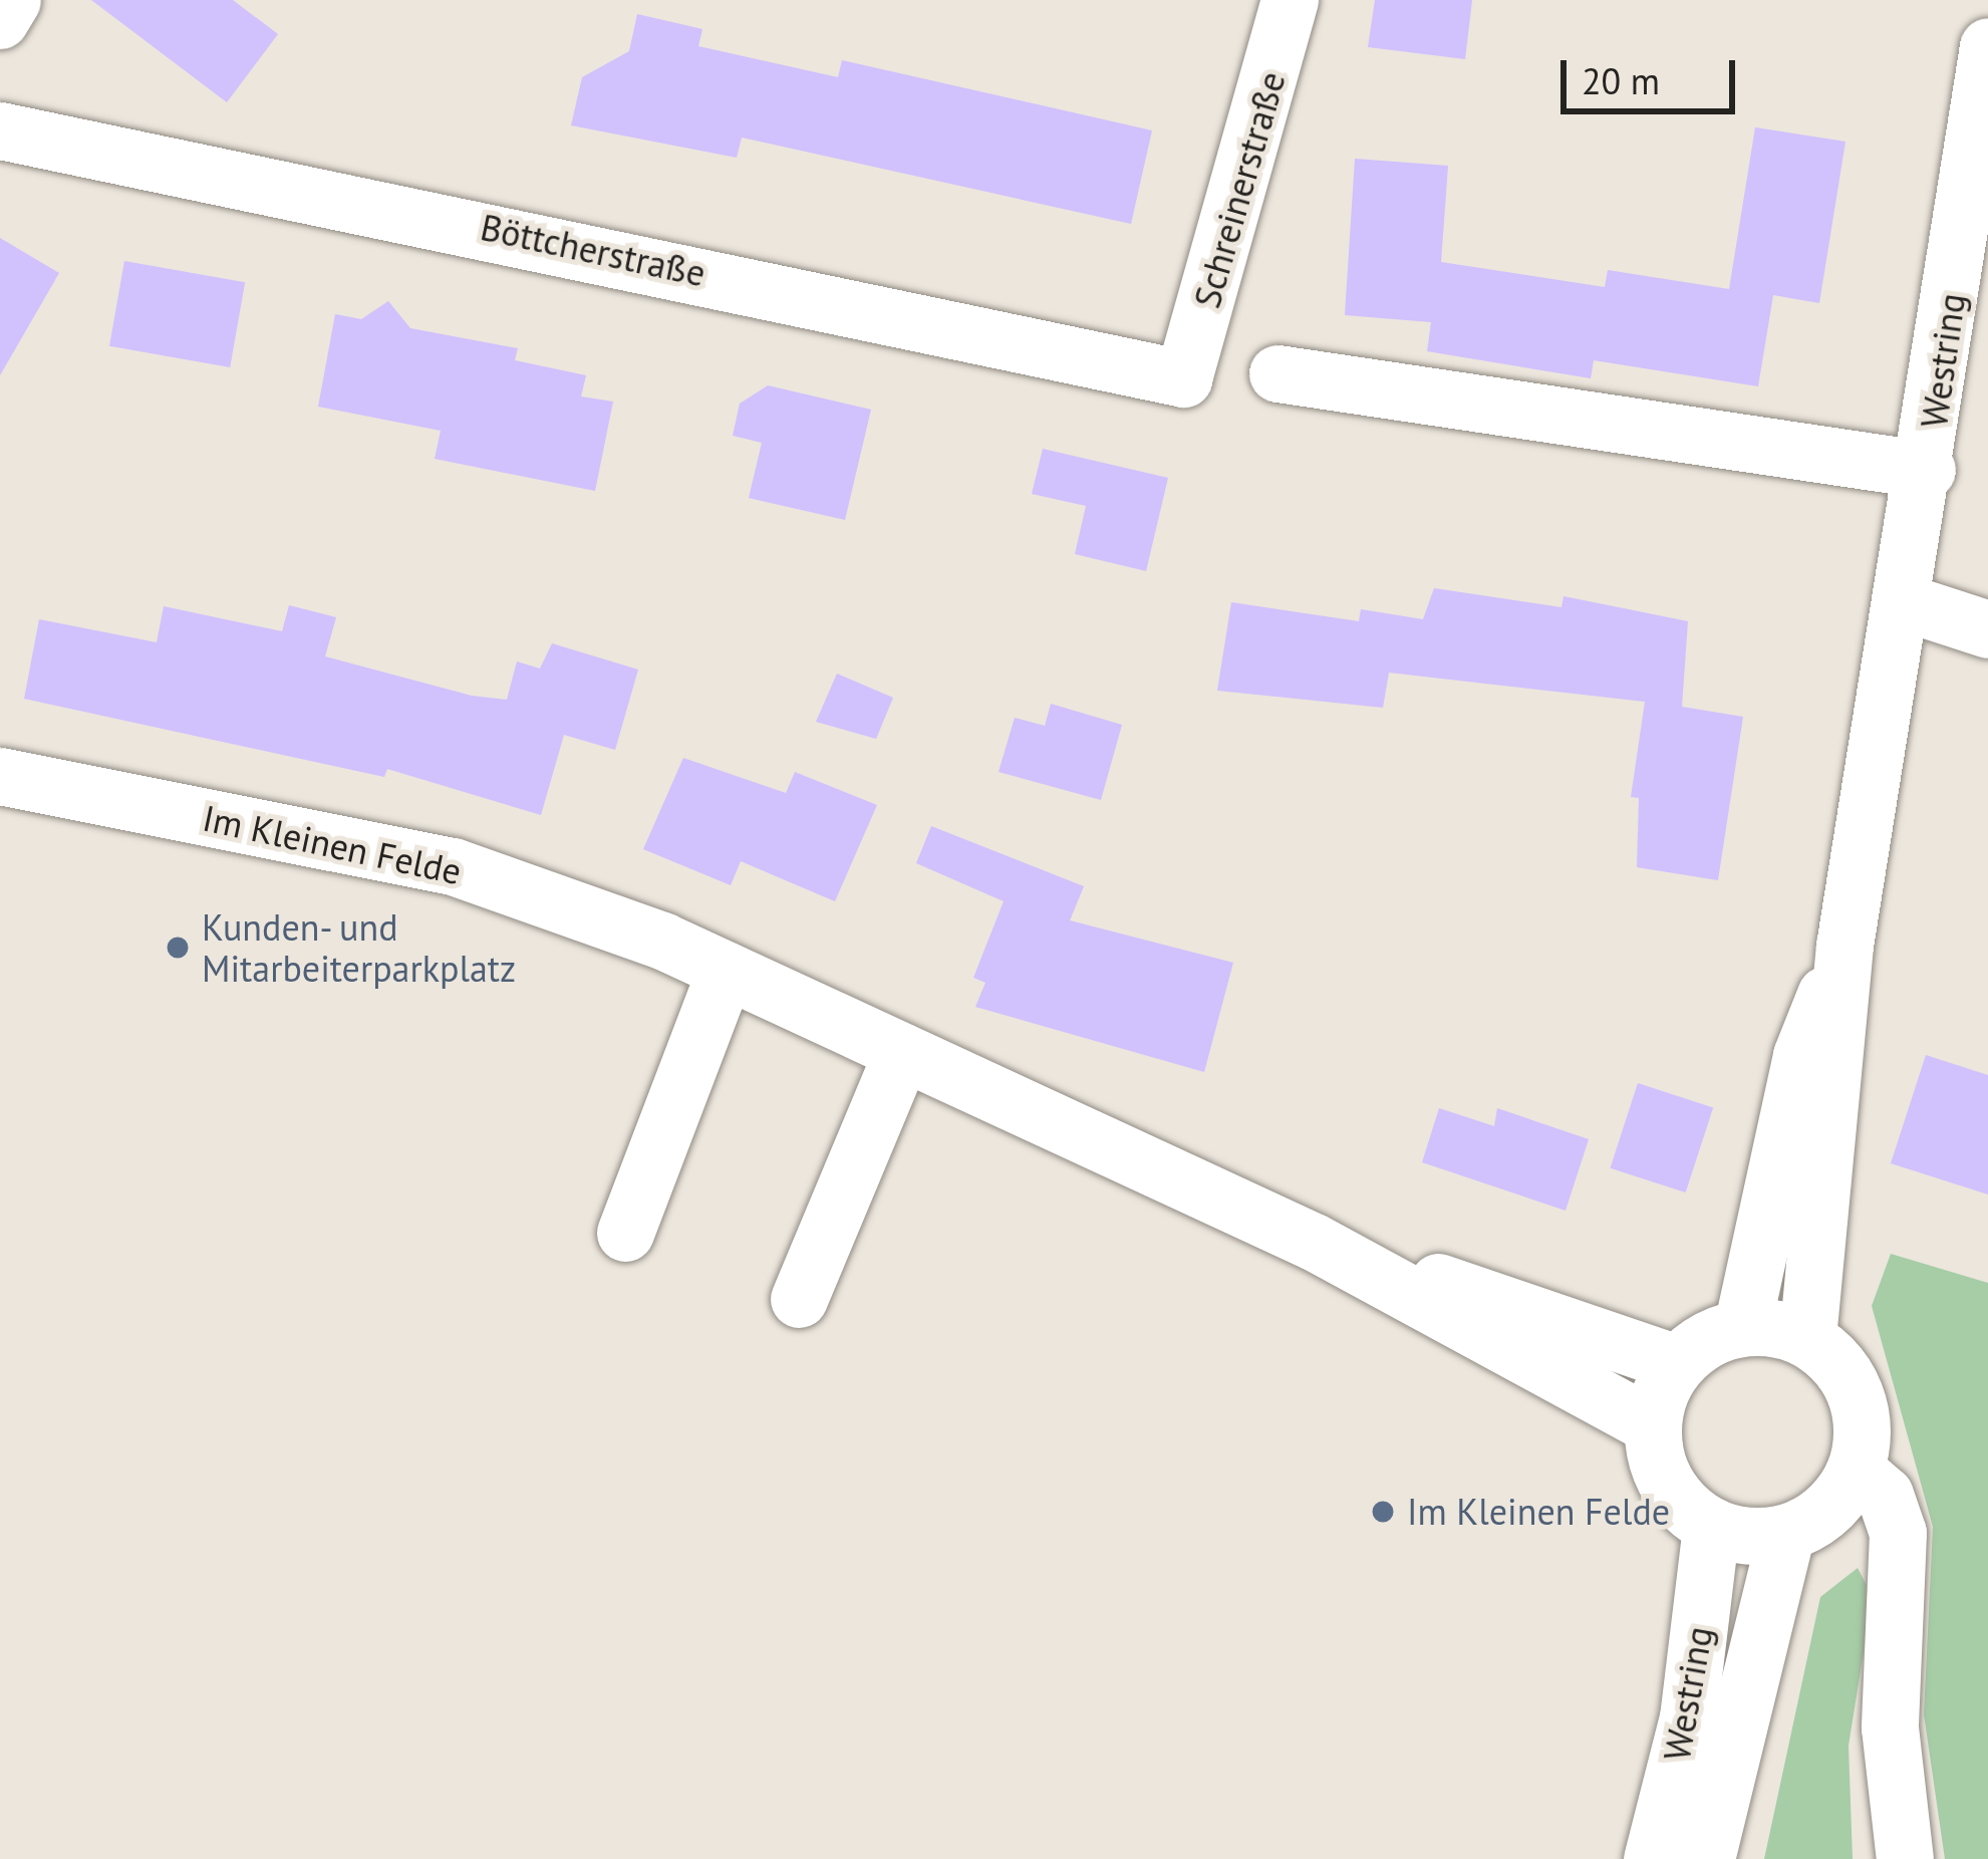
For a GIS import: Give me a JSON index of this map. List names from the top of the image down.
{
  "streets": {
    "street": [
      "Schreinerstraße",
      "Böttcherstraße",
      "Westring",
      "Im Kleinen Felde"
    ]
  },
  "crossings": [
    ["Schreinerstraße", "Böttcherstraße"],
    ["Westring", "Im Kleinen Felde"]
  ],
  "places": ["Kunden- und Mitarbeiterparkplatz", "Im Kleinen Felde"],
  "scale_bar": "20 m"
}
